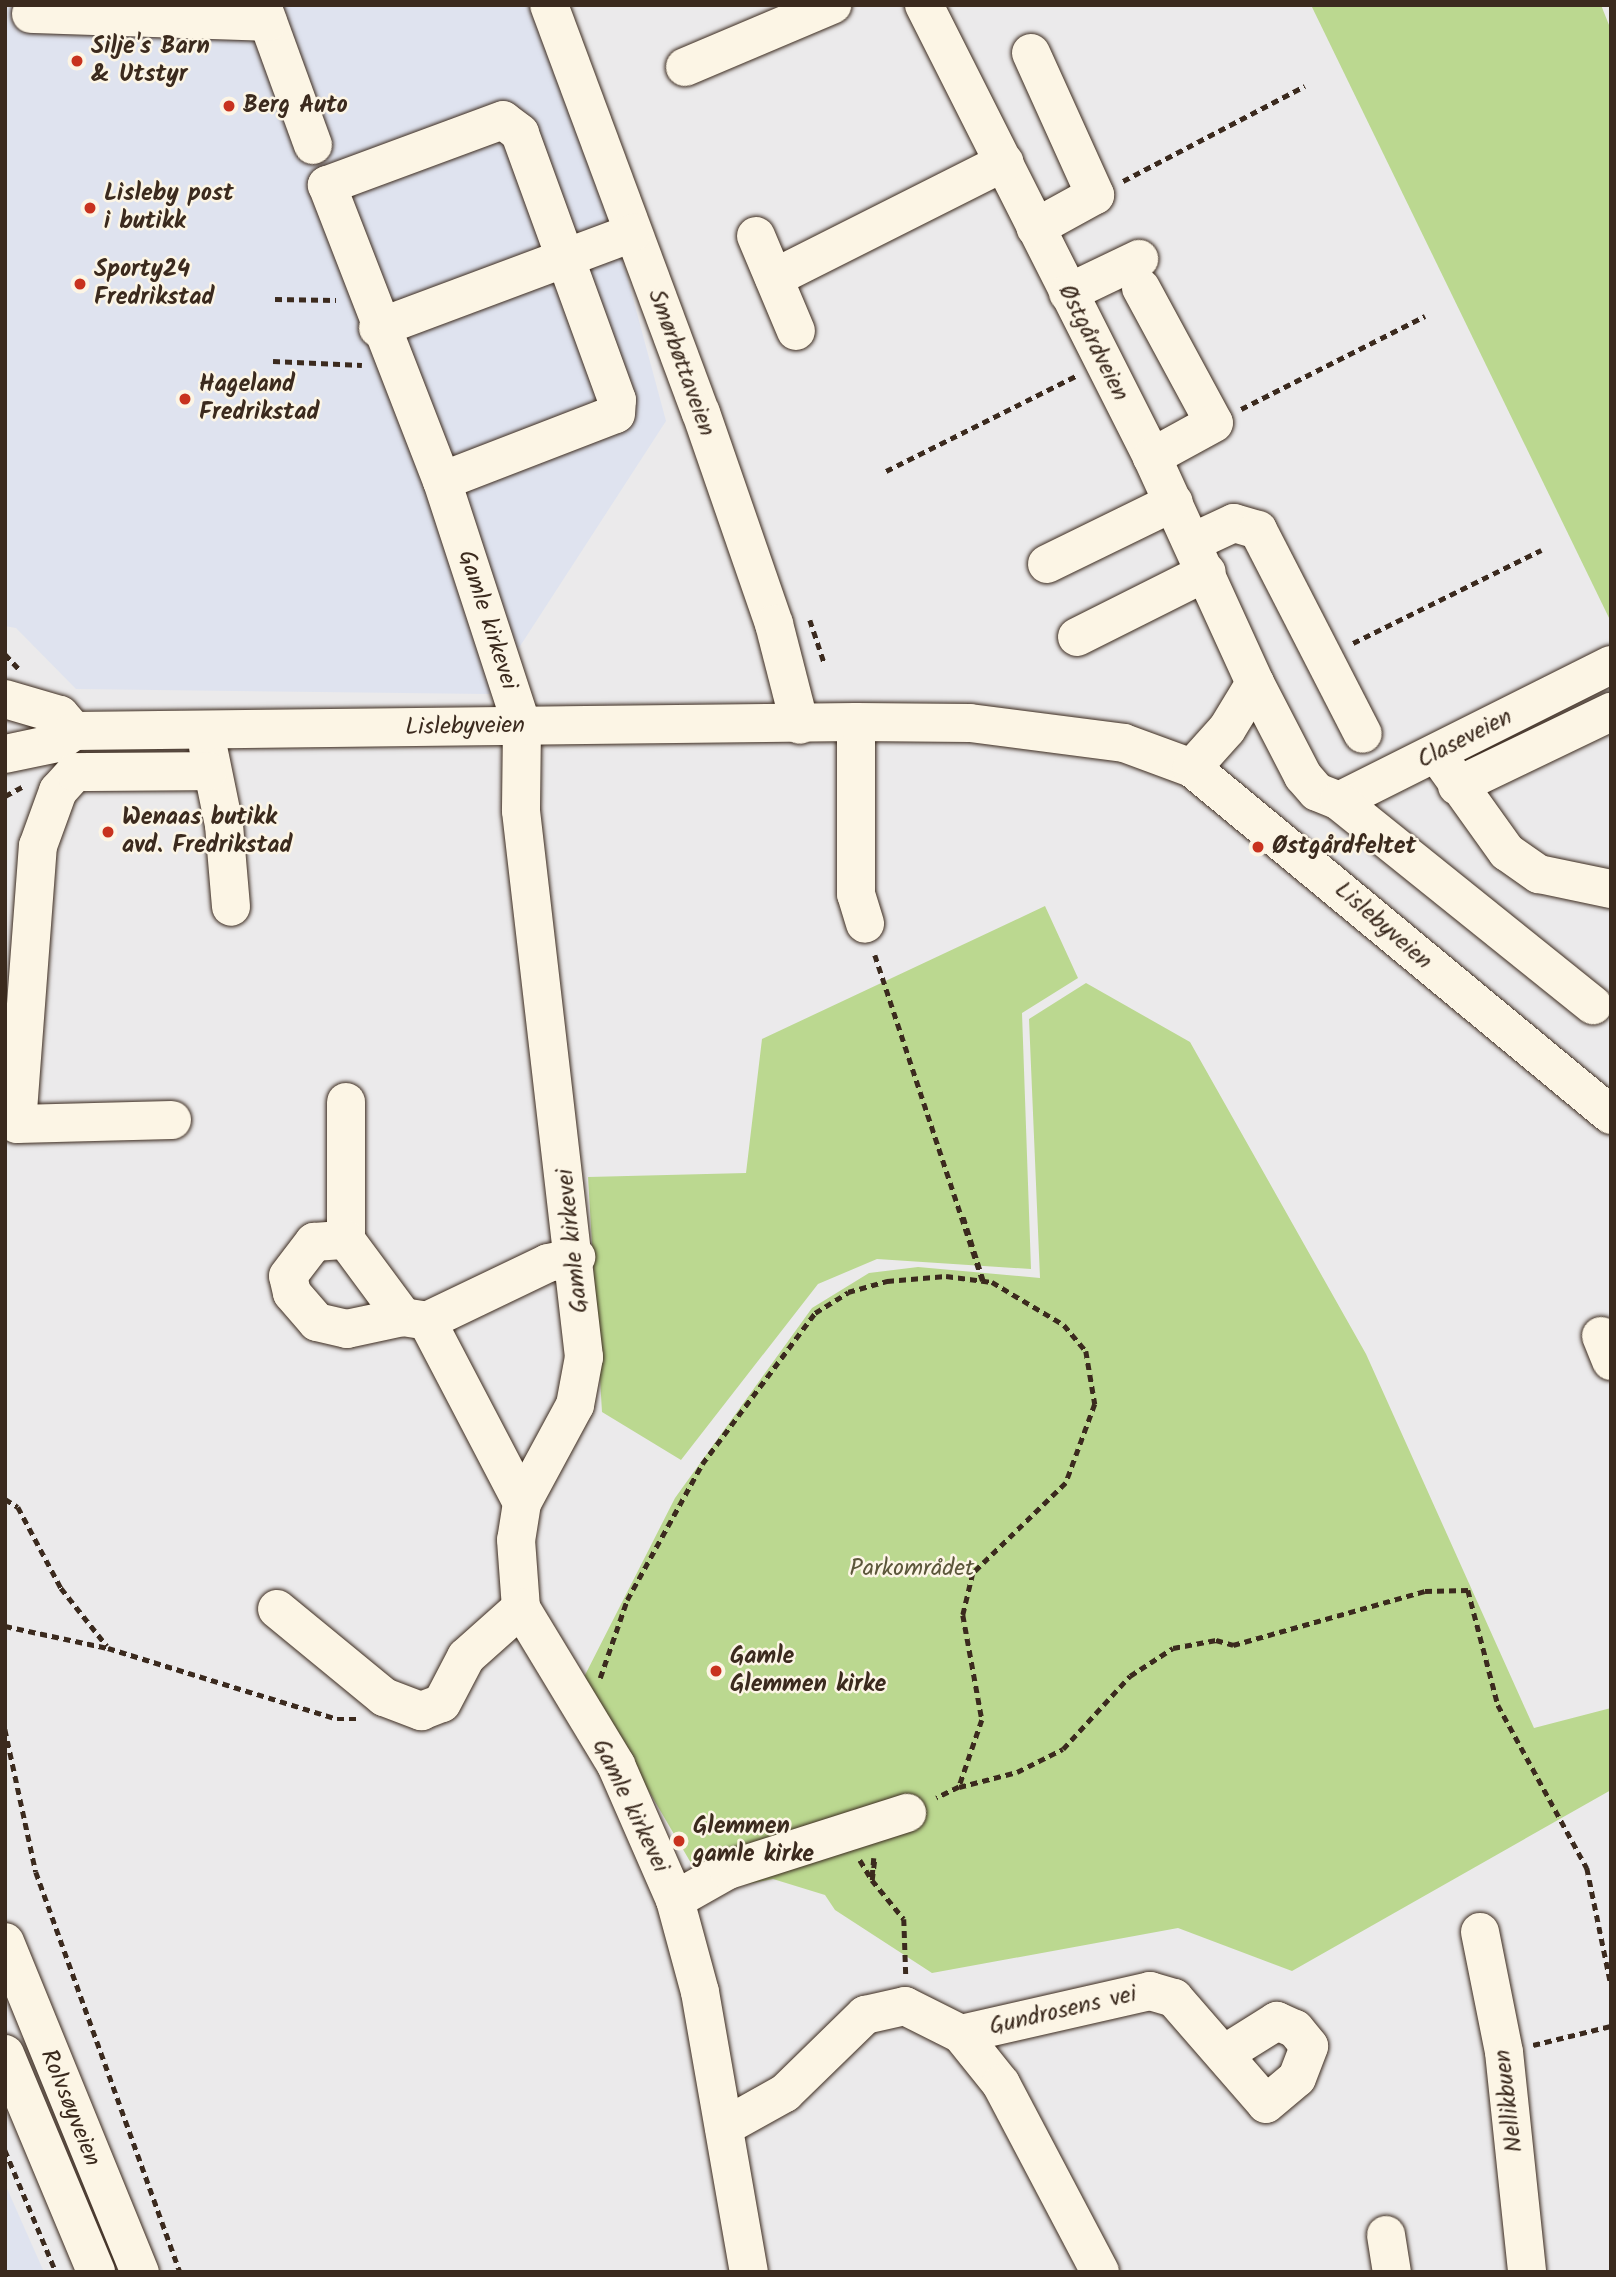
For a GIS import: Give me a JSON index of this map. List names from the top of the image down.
{
  "streets": {
    "street": [
      "Østgårdveien",
      "Smørbøttaveien",
      "Gamle kirkevei",
      "Lislebyveien",
      "Claseveien",
      "Gundrosens vei",
      "Nellikbuen",
      "Rolvsøyveien"
    ]
  },
  "crossings": [
    ["Østgårdveien", "Claseveien"],
    ["Smørbøttaveien", "Lislebyveien"],
    ["Gamle kirkevei", "Lislebyveien"]
  ],
  "parks": ["Parkområdet"],
  "places": [
    "Silje's Barn & Utstyr",
    "Berg Auto",
    "Lisleby post i butikk",
    "Sporty24 Fredrikstad",
    "Hageland Fredrikstad",
    "Wenaas butikk avd. Fredrikstad",
    "Østgårdfeltet",
    "Gamle Glemmen kirke",
    "Glemmen gamle kirke"
  ]
}
